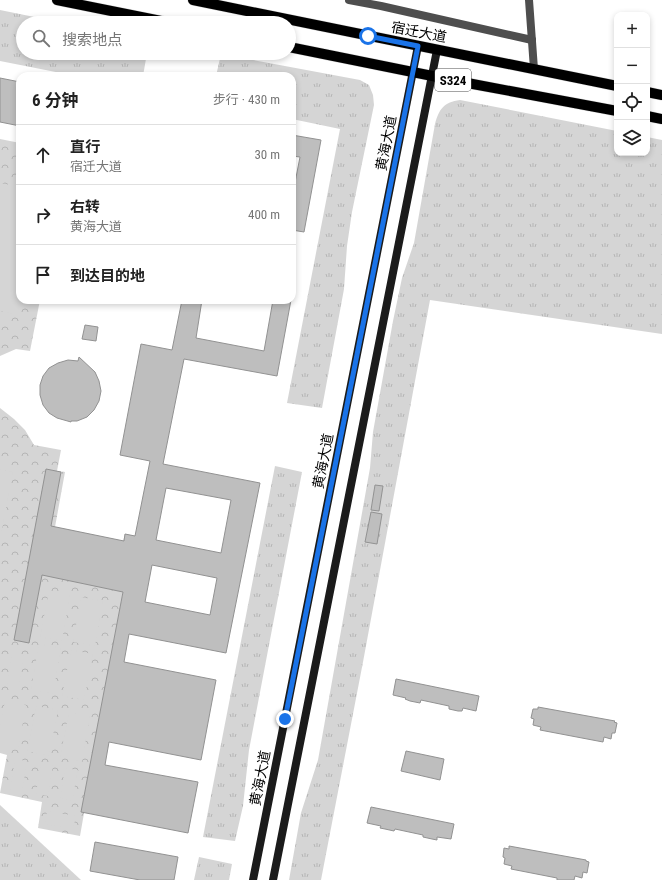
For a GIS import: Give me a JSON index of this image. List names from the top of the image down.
{
  "streets": {
    "main road": ["宿迁大道", "S324", "黄海大道"]
  },
  "crossings": [
    ["宿迁大道", "黄海大道"],
    ["S324", "黄海大道"]
  ],
  "page": {
    "map_buttons": ["+", "−"],
    "search": "搜索地点",
    "heading": ["6 分钟", "步行 · 430 m"],
    "list": [
      ["直行", "宿迁大道", "30 m"],
      ["右转", "黄海大道", "400 m"],
      "到达目的地"
    ]
  }
}
